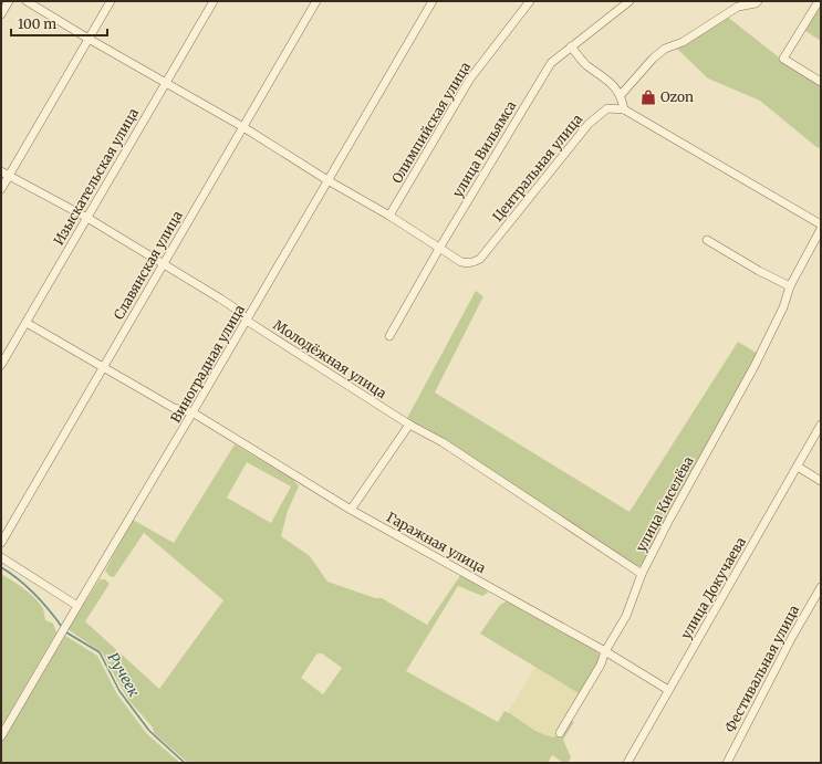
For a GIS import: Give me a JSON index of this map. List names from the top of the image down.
{
  "streets": {
    "street": [
      "Олимпийская улица",
      "улица Вильямса",
      "Центральная улица",
      "Изыскательская улица",
      "Славянская улица",
      "Молодёжная улица",
      "Виноградная улица",
      "улица Киселёва",
      "Гаражная улица",
      "улица Докучаева",
      "Фестивальная улица"
    ]
  },
  "crossings": [
    ["Олимпийская улица", "Центральная улица"],
    ["улица Вильямса", "Центральная улица"],
    ["Центральная улица", "Изыскательская улица"],
    ["Центральная улица", "Славянская улица"],
    ["Центральная улица", "Виноградная улица"],
    ["Изыскательская улица", "Молодёжная улица"],
    ["Изыскательская улица", "Гаражная улица"],
    ["Славянская улица", "Молодёжная улица"],
    ["Славянская улица", "Гаражная улица"],
    ["Молодёжная улица", "Виноградная улица"],
    ["Молодёжная улица", "улица Киселёва"],
    ["Виноградная улица", "Гаражная улица"],
    ["улица Киселёва", "Гаражная улица"],
    ["Гаражная улица", "улица Докучаева"]
  ],
  "water": ["Ручеек"],
  "places": {
    "shop": ["Ozon"]
  },
  "scale_bar": "100 m"
}
